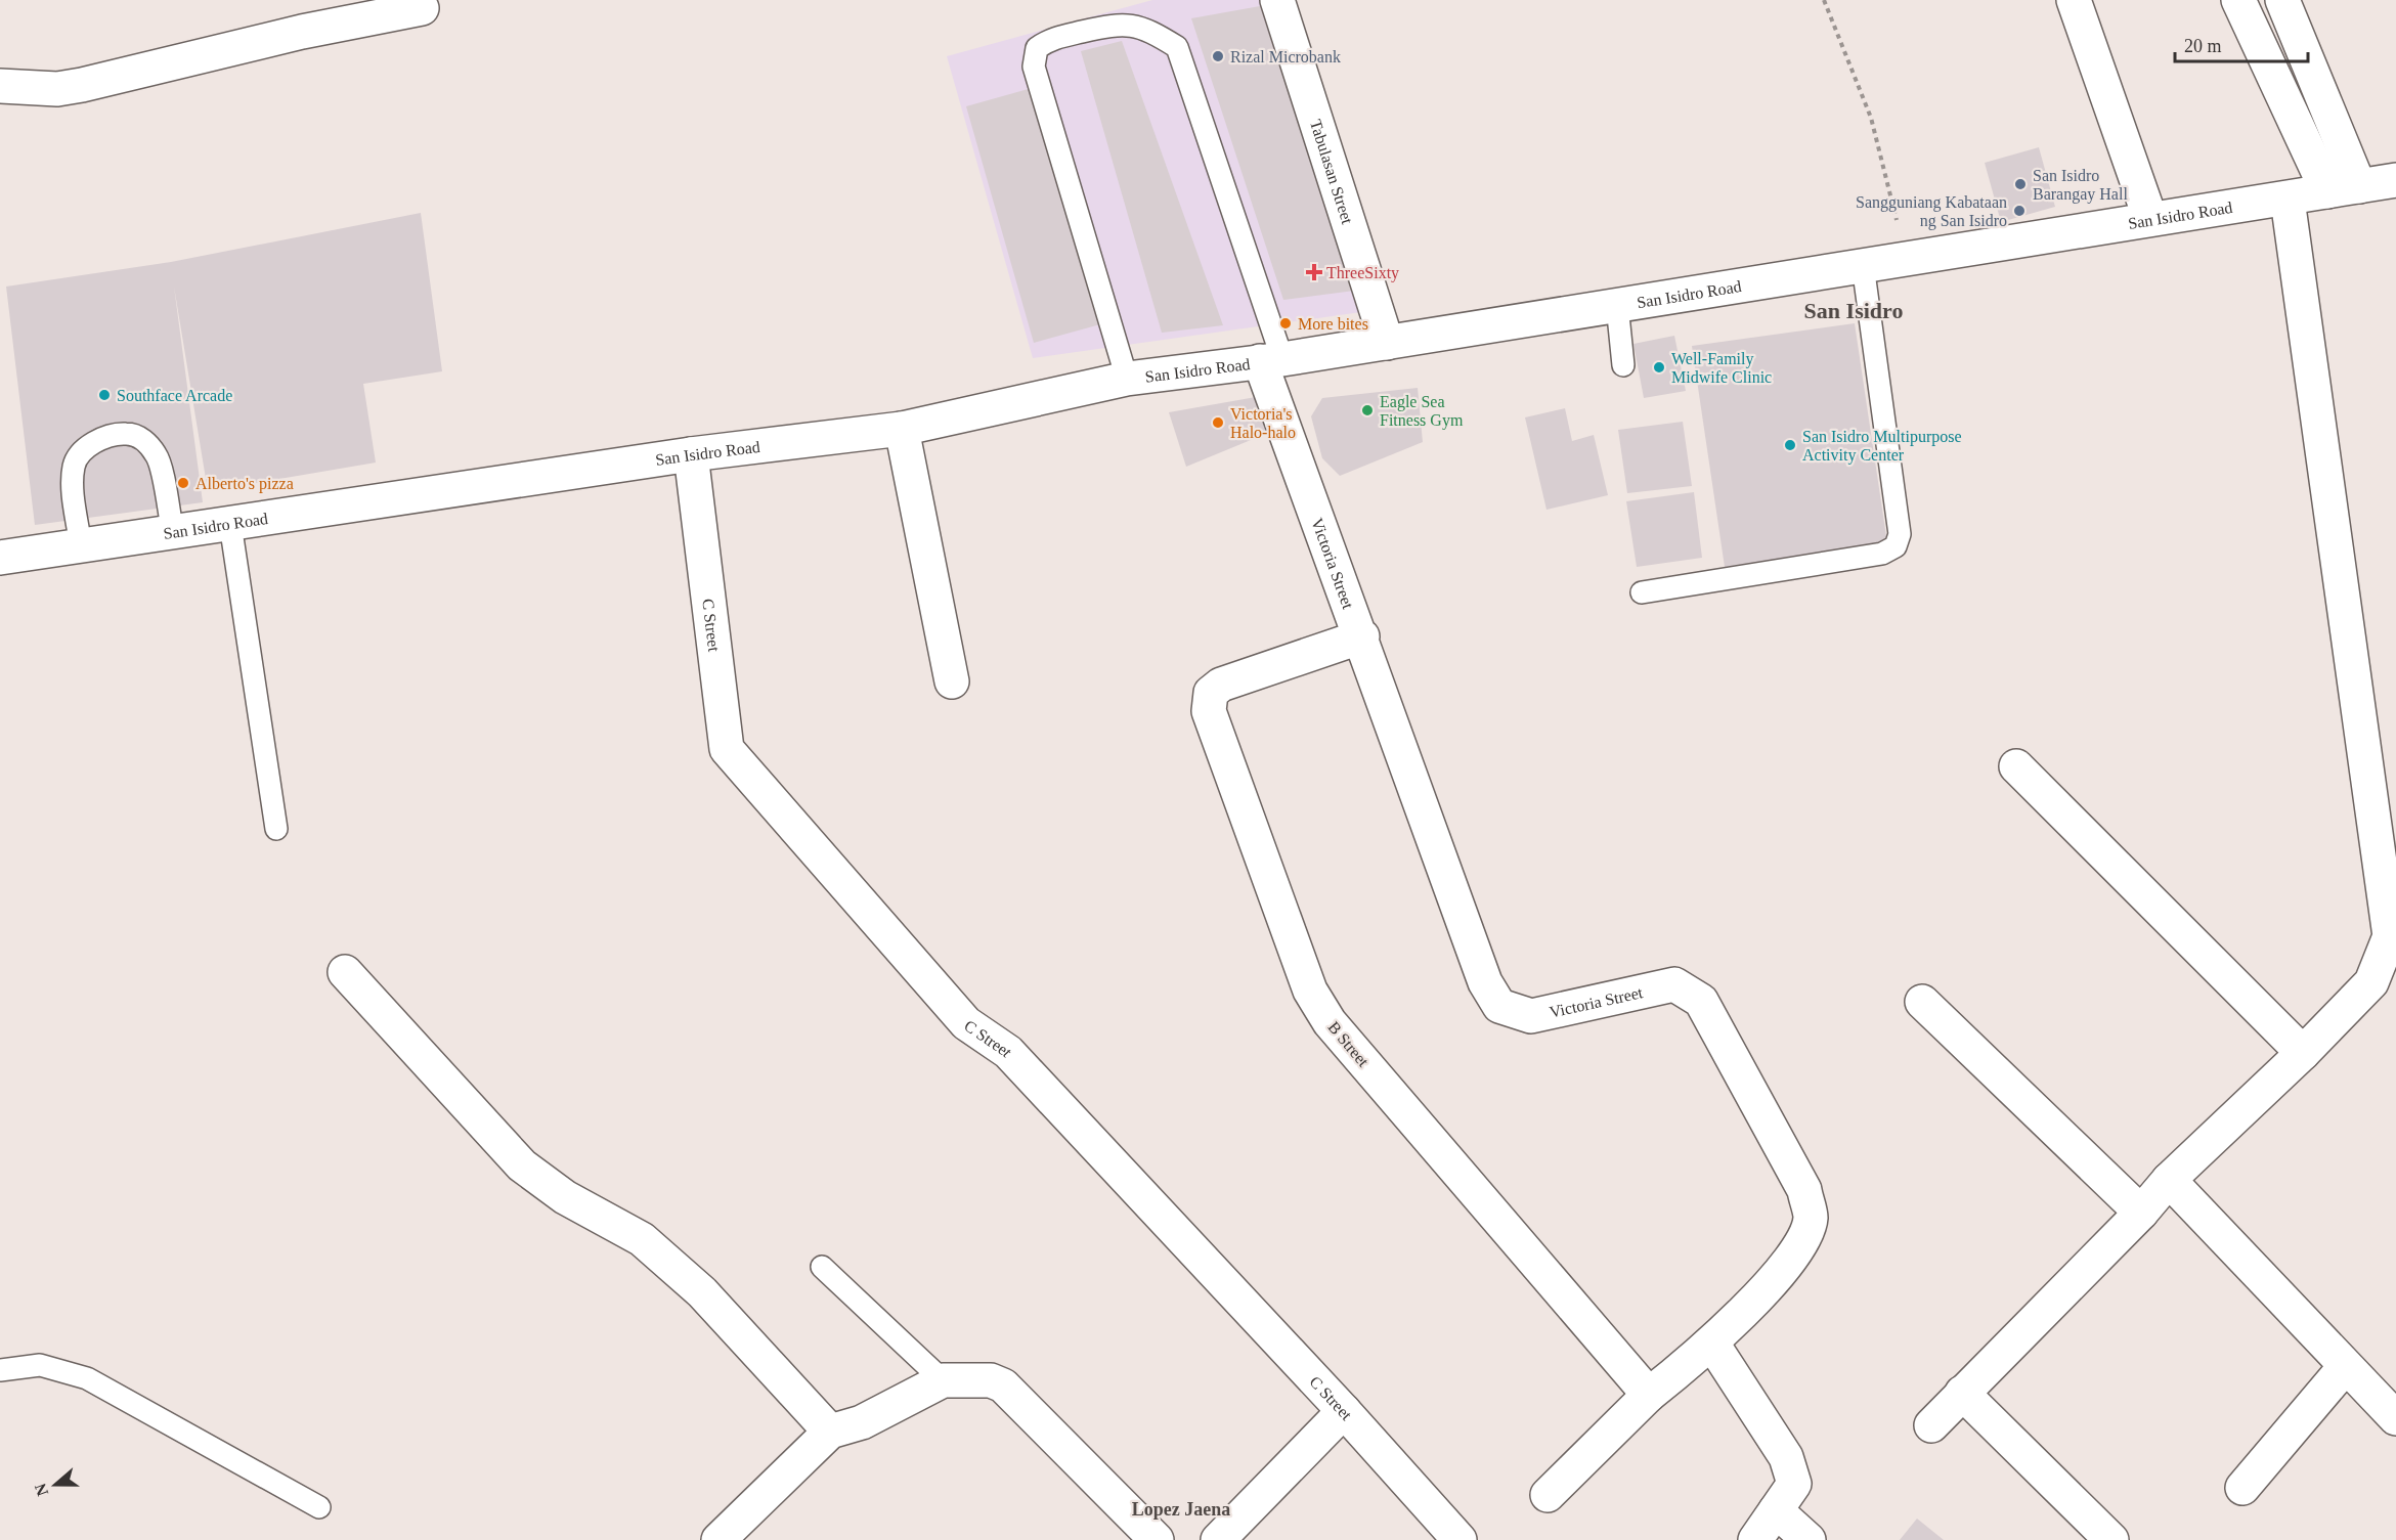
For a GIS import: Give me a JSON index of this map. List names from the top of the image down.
{
  "streets": {
    "street": [
      "Tabulasan Street",
      "San Isidro Road",
      "Victoria Street",
      "C Street",
      "B Street"
    ]
  },
  "crossings": [
    ["Tabulasan Street", "San Isidro Road"],
    ["San Isidro Road", "Victoria Street"],
    ["San Isidro Road", "C Street"],
    ["Victoria Street", "B Street"]
  ],
  "districts": ["San Isidro", "Lopez Jaena"],
  "places": {
    "other": [
      "Rizal Microbank",
      "San Isidro Barangay Hall",
      "Sangguniang Kabataan ng San Isidro",
      "More bites",
      "Well-Family Midwife Clinic",
      "Southface Arcade",
      "Eagle Sea Fitness Gym",
      "Victoria's Halo-halo",
      "San Isidro Multipurpose Activity Center",
      "Alberto's pizza"
    ],
    "health": ["ThreeSixty"]
  },
  "scale_bar": "20 m",
  "north": "left"
}
